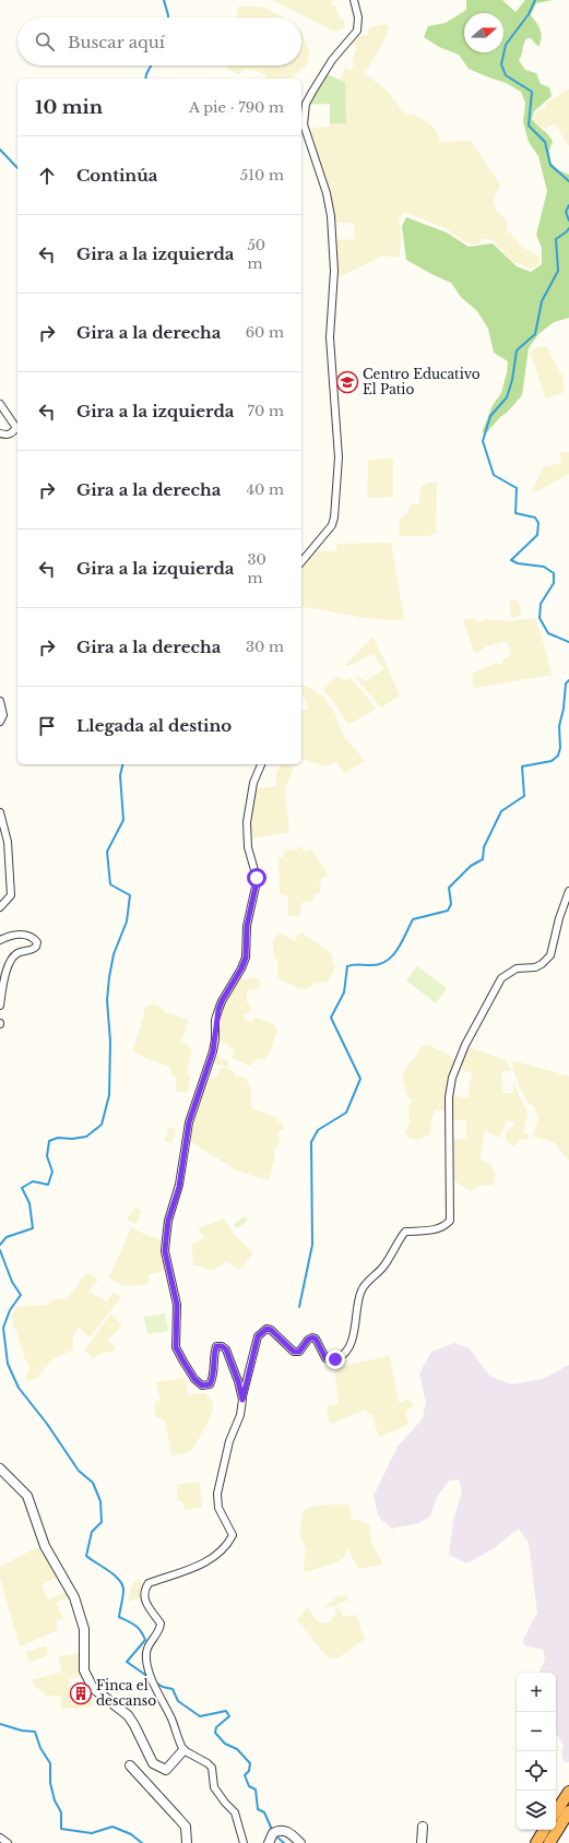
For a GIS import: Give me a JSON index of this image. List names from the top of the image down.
{
  "places": {
    "school or university": ["Centro Educativo El Patio"],
    "building": ["Finca el descanso"]
  },
  "north": "right",
  "page": {
    "search": "Buscar aquí",
    "heading": ["10 min", "A pie · 790 m"],
    "list": [
      ["Continúa", "510 m"],
      ["Gira a la izquierda", "50 m"],
      ["Gira a la derecha", "60 m"],
      ["Gira a la izquierda", "70 m"],
      ["Gira a la derecha", "40 m"],
      ["Gira a la izquierda", "30 m"],
      ["Gira a la derecha", "30 m"],
      "Llegada al destino"
    ],
    "map_buttons": ["+", "−"]
  }
}
